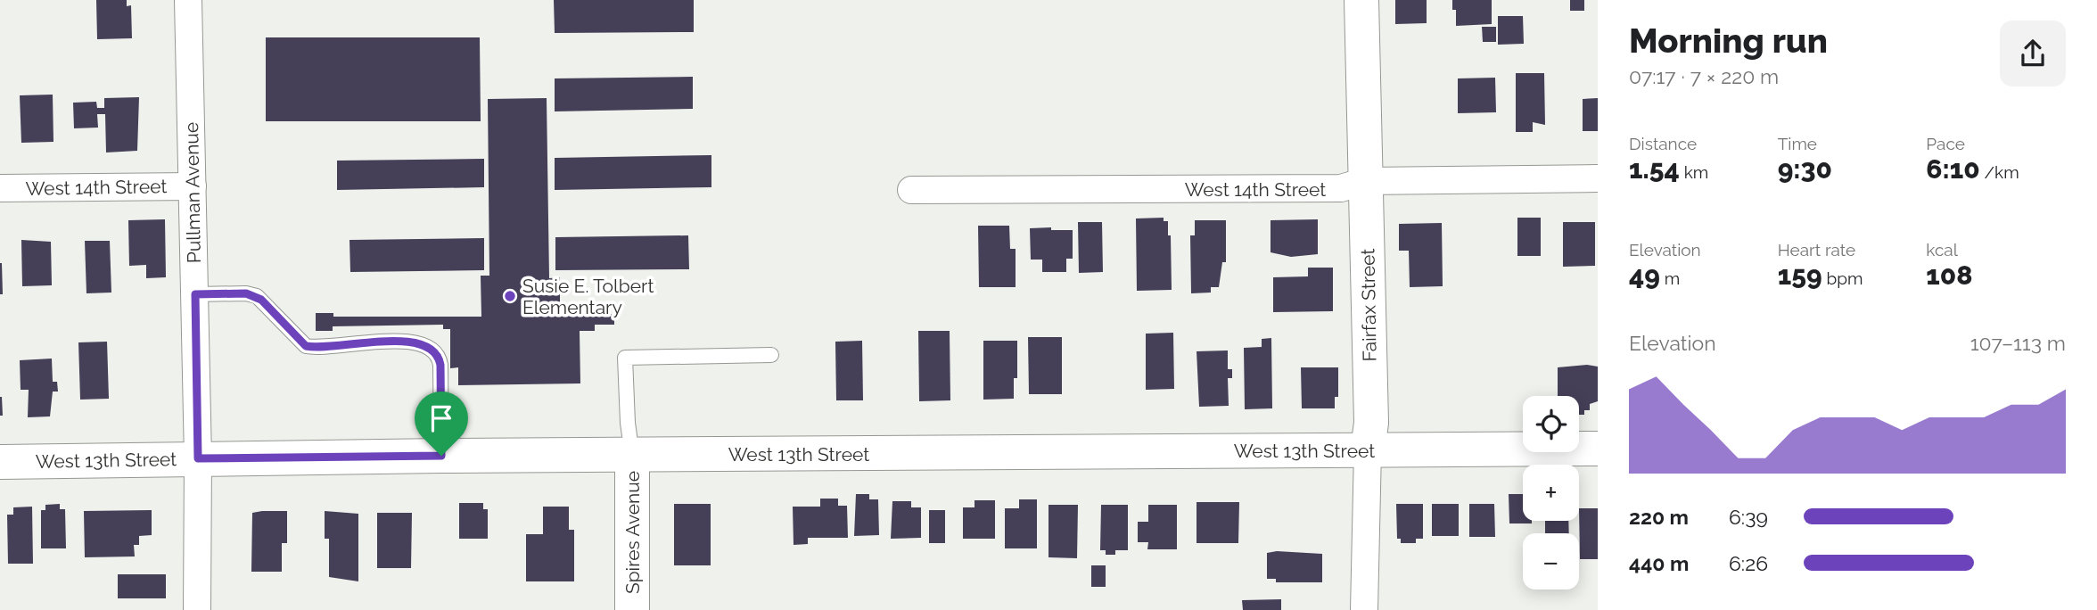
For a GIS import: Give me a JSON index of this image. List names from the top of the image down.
{
  "streets": {
    "street": [
      "West 14th Street",
      "Pullman Avenue",
      "Fairfax Street",
      "West 13th Street",
      "Spires Avenue"
    ]
  },
  "crossings": [
    ["West 14th Street", "Pullman Avenue"],
    ["West 14th Street", "Fairfax Street"],
    ["Pullman Avenue", "West 13th Street"],
    ["Fairfax Street", "West 13th Street"],
    ["West 13th Street", "Spires Avenue"]
  ],
  "places": ["Susie E. Tolbert Elementary"],
  "page": {
    "heading": ["Morning run", "07:17 · 7 × 220 m"],
    "stats": [
      ["Distance", "1.54 km"],
      ["Time", "9:30"],
      ["Pace", "6:10 /km"],
      ["Elevation", "49 m"],
      ["Heart rate", "159 bpm"],
      ["kcal", "108"]
    ],
    "chart": ["Elevation", "107–113 m"],
    "map_buttons": ["+", "−"],
    "list": [
      {
        "name": "220 m",
        "note": "6:39"
      },
      {
        "name": "440 m",
        "note": "6:26"
      }
    ]
  }
}
